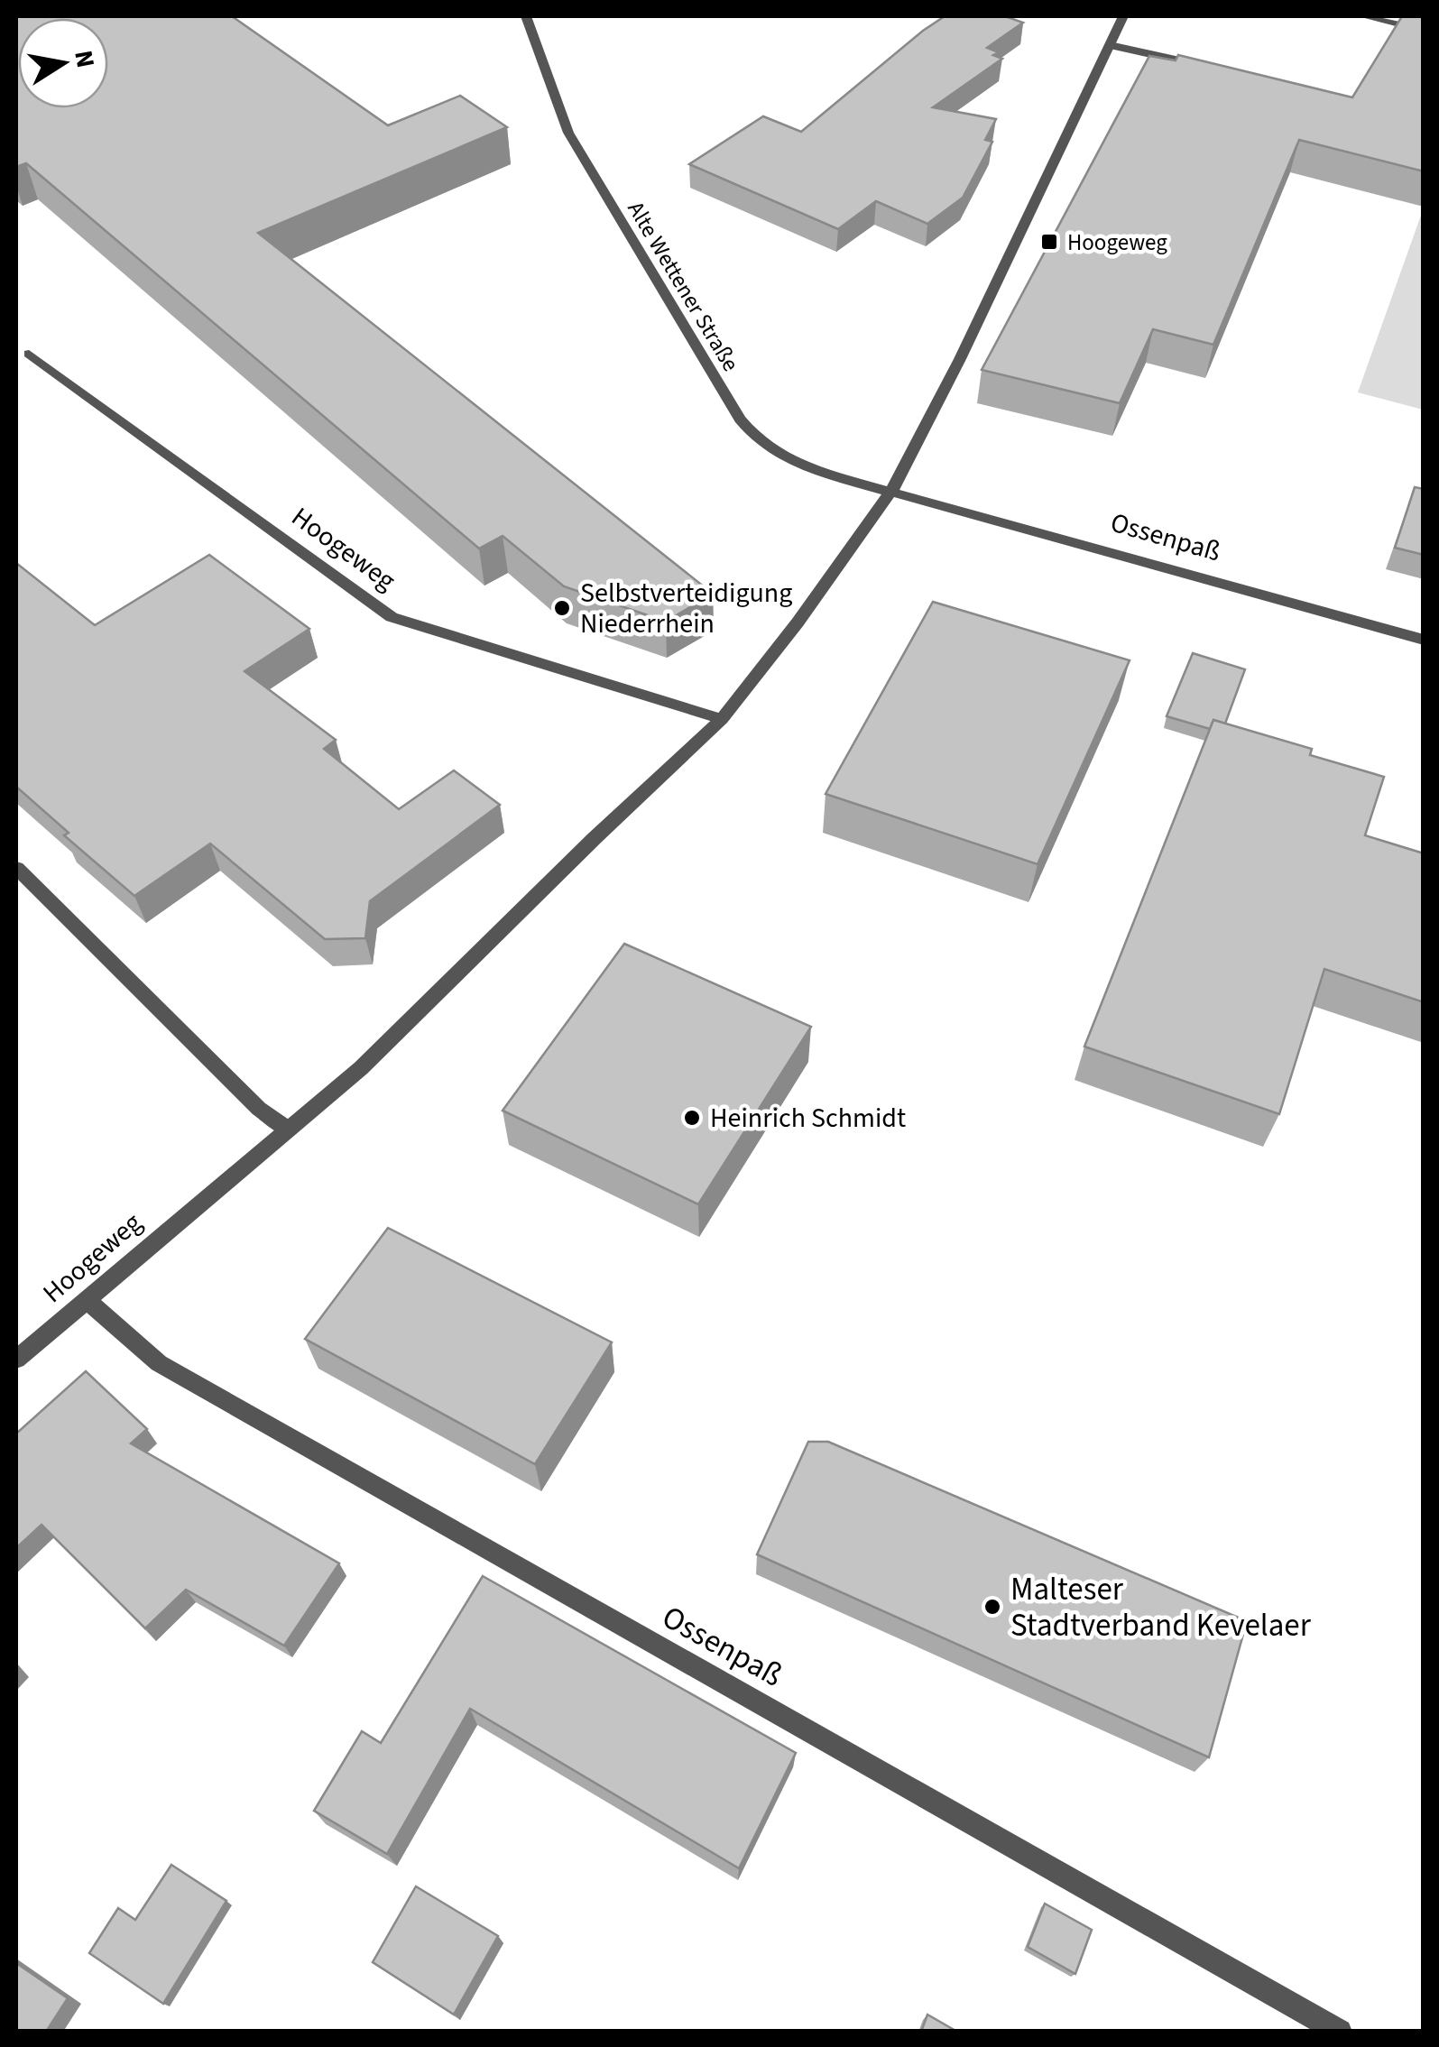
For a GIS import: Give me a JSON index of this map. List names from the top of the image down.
{
  "streets": {
    "street": ["Alte Wettener Straße", "Ossenpaß", "Hoogeweg"]
  },
  "crossings": [
    ["Alte Wettener Straße", "Ossenpaß"],
    ["Alte Wettener Straße", "Hoogeweg"],
    ["Ossenpaß", "Hoogeweg"]
  ],
  "places": {
    "transit": ["Hoogeweg"],
    "other": ["Selbstverteidigung Niederrhein", "Heinrich Schmidt", "Malteser Stadtverband Kevelaer"]
  },
  "north": "right"
}
